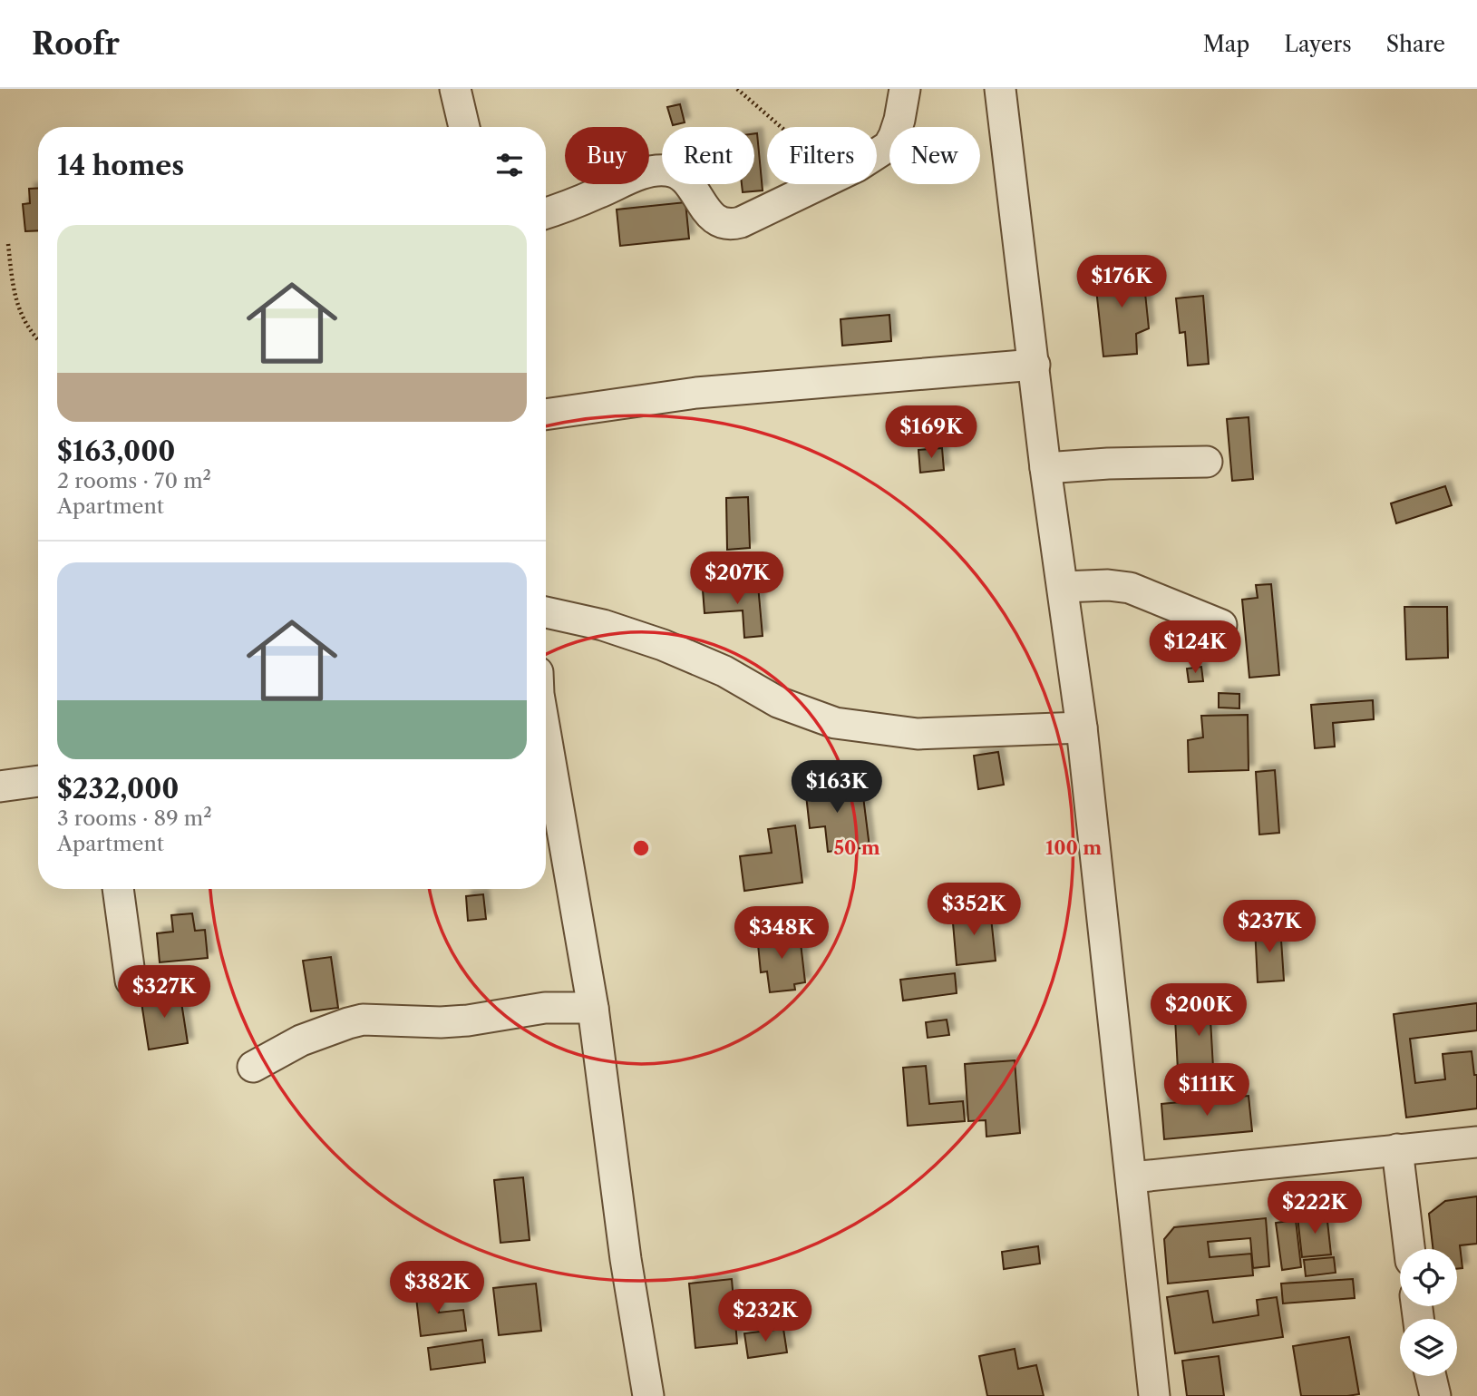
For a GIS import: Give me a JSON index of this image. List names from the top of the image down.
{
  "page": {
    "header": "Roofr",
    "nav": ["Map", "Layers", "Share"],
    "chip": [
      "Buy",
      "Rent",
      "Filters",
      "New"
    ],
    "heading": "14 homes",
    "list": [
      {
        "name": "$163,000",
        "note": "2 rooms · 70 m² · Apartment"
      },
      {
        "name": "$232,000",
        "note": "3 rooms · 89 m² · Apartment"
      }
    ],
    "price": [
      "$176K",
      "$169K",
      "$207K",
      "$124K",
      "$163K",
      "$352K",
      "$237K",
      "$348K",
      "$327K",
      "$200K",
      "$111K",
      "$222K",
      "$382K",
      "$232K"
    ]
  },
  "rings": ["50 m", "100 m"]
}
